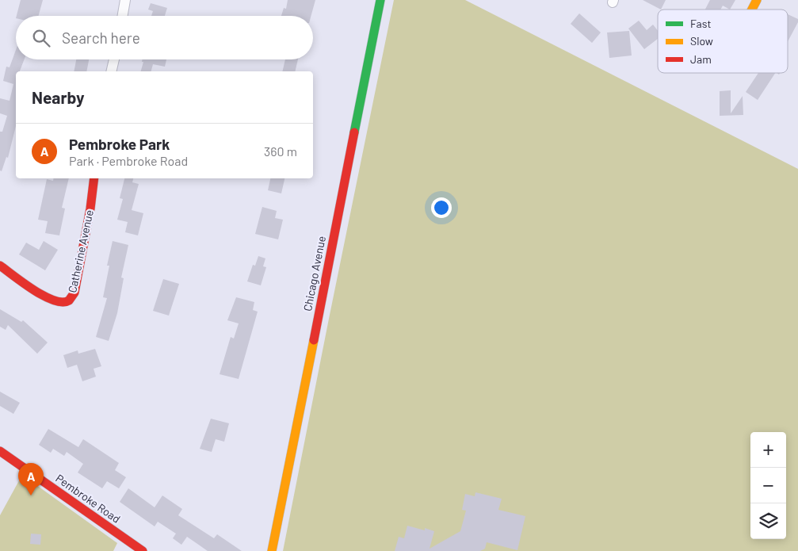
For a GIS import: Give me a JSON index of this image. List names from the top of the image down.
{
  "streets": {
    "main road": ["Catherine Avenue", "Chicago Avenue", "Pembroke Road"]
  },
  "legend": ["Fast", "Slow", "Jam"],
  "page": {
    "search": "Search here",
    "heading": "Nearby",
    "list": [
      {
        "mark": "A",
        "name": "Pembroke Park",
        "note": "Park · Pembroke Road",
        "value": "360 m"
      }
    ],
    "map_buttons": ["+", "−"],
    "pins": "A"
  }
}
